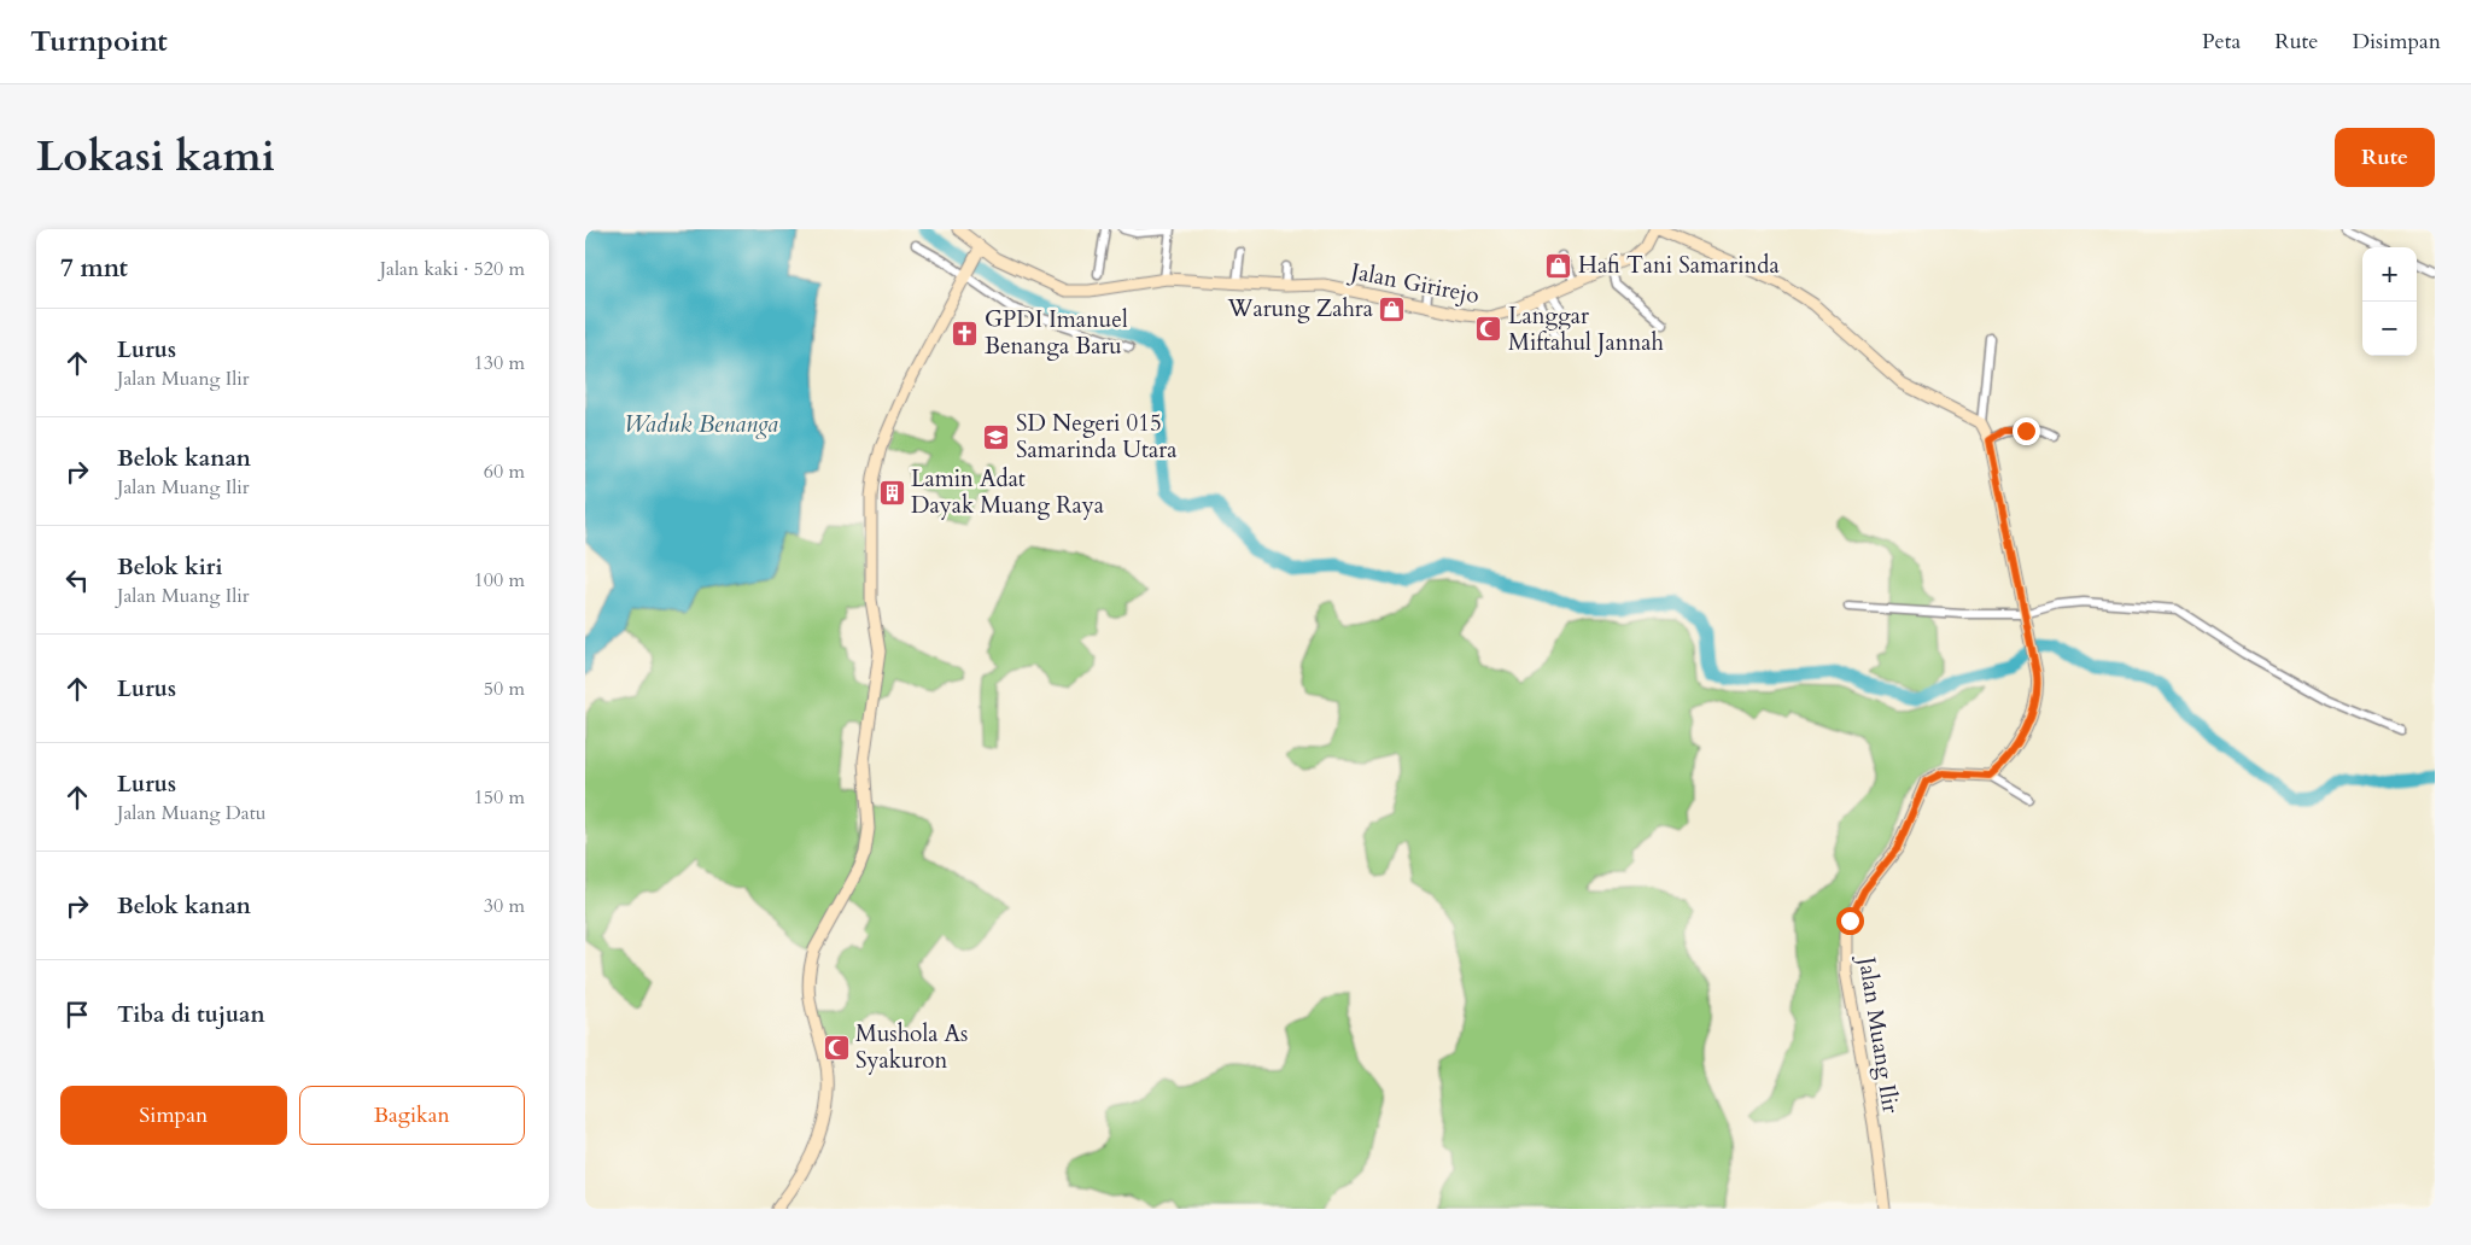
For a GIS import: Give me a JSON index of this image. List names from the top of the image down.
{
  "streets": {
    "main road": ["Jalan Girirejo", "Jalan Muang Ilir"]
  },
  "water": ["Waduk Benanga"],
  "places": {
    "shop": ["Hafi Tani Samarinda", "Warung Zahra"],
    "mosque": ["Langgar Miftahul Jannah", "Mushola As Syakuron"],
    "church": ["GPDI Imanuel Benanga Baru"],
    "school or university": ["SD Negeri 015 Samarinda Utara"],
    "building": ["Lamin Adat Dayak Muang Raya"]
  },
  "page": {
    "header": "Turnpoint",
    "nav": ["Peta", "Rute", "Disimpan"],
    "title": "Lokasi kami",
    "buttons": [
      "Rute",
      ["Simpan", "Bagikan"]
    ],
    "heading": ["7 mnt", "Jalan kaki · 520 m"],
    "map_buttons": ["+", "−"],
    "list": [
      ["Lurus", "Jalan Muang Ilir", "130 m"],
      ["Belok kanan", "Jalan Muang Ilir", "60 m"],
      ["Belok kiri", "Jalan Muang Ilir", "100 m"],
      ["Lurus", "50 m"],
      ["Lurus", "Jalan Muang Datu", "150 m"],
      ["Belok kanan", "30 m"],
      "Tiba di tujuan"
    ]
  }
}
